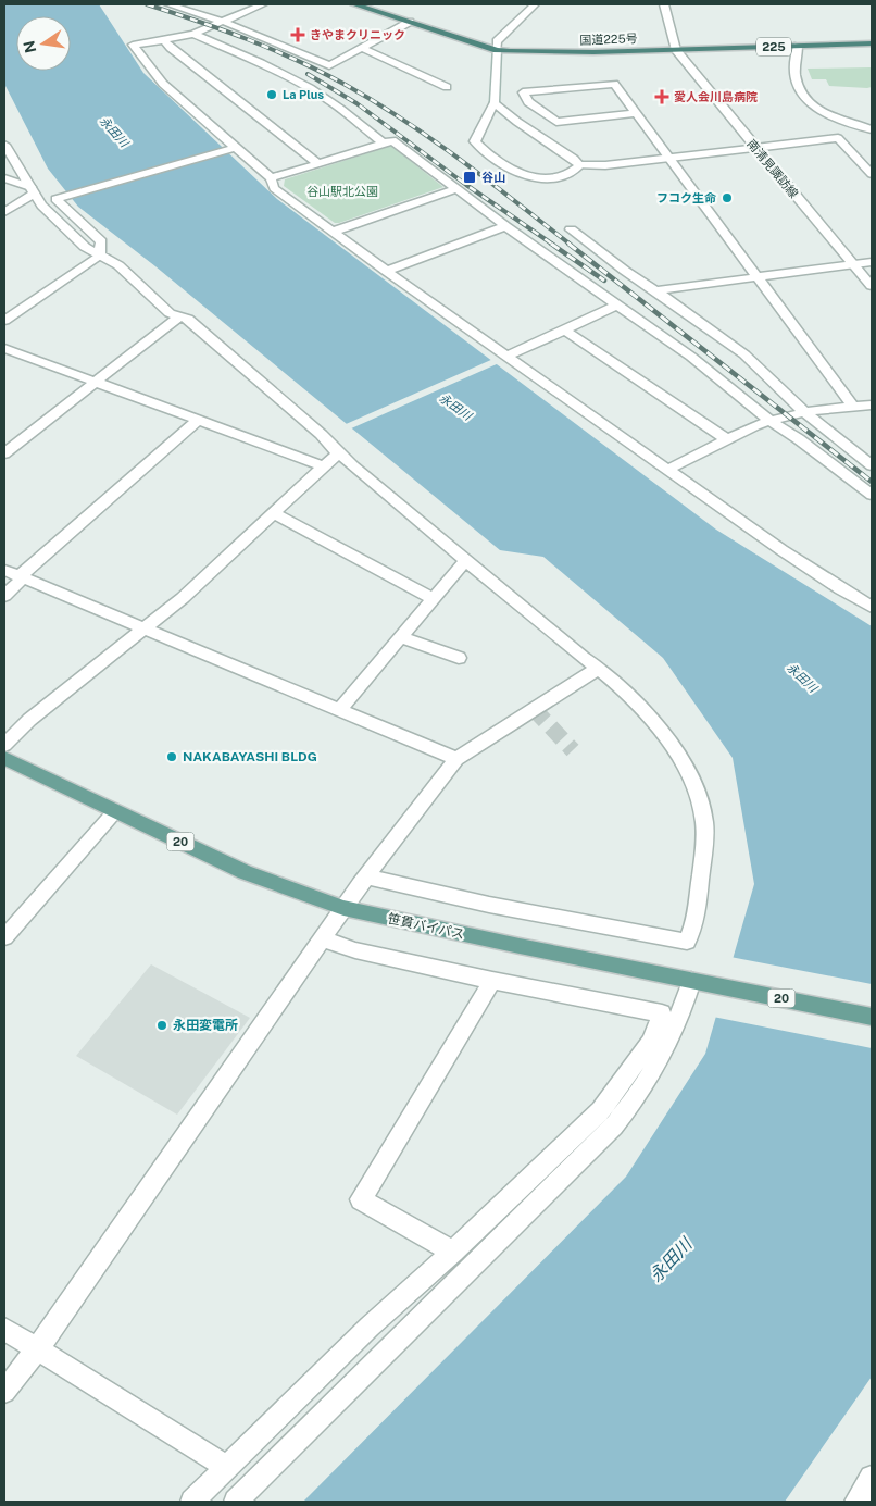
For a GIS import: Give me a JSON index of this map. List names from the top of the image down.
{
  "streets": {
    "highway": ["国道225号", "225"],
    "main road": ["20", "笹貫バイパス"],
    "street": ["南清見諏訪線"]
  },
  "crossings": [
    ["国道225号", "南清見諏訪線"]
  ],
  "water": ["永田川"],
  "parks": ["谷山駅北公園"],
  "places": {
    "health": ["きやまクリニック", "愛人会川島病院"],
    "other": [
      "La Plus",
      "フコク生命",
      "NAKABAYASHI BLDG",
      "永田変電所"
    ],
    "transit": ["谷山"]
  },
  "north": "left"
}
